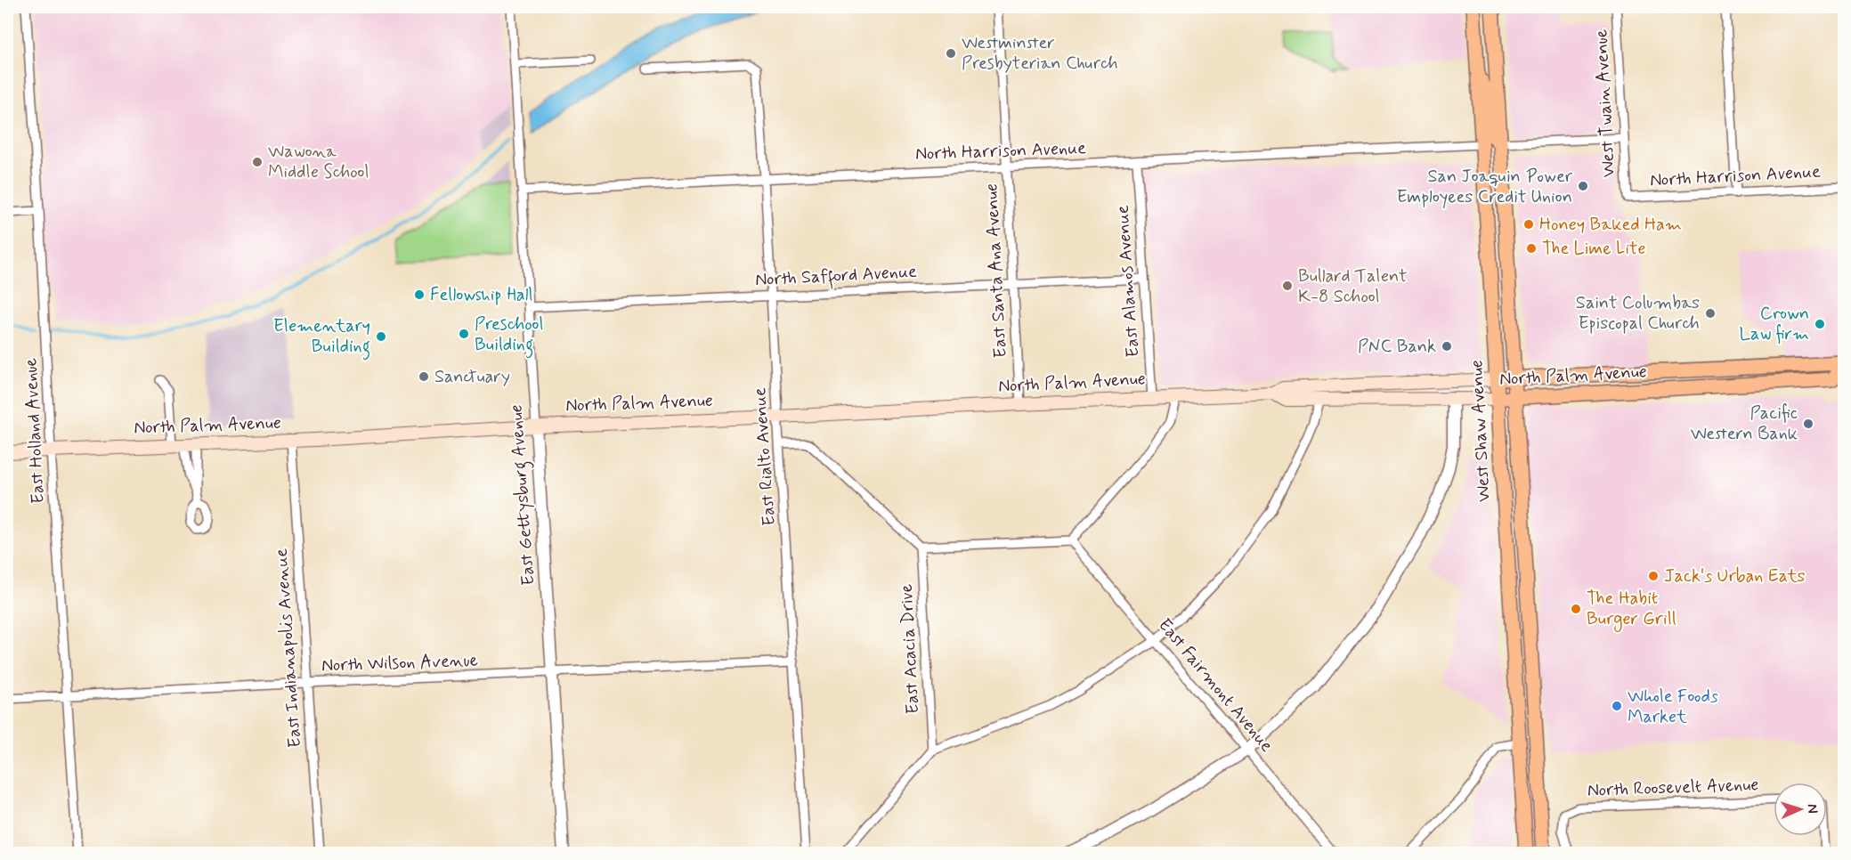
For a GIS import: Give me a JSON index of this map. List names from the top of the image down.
{
  "streets": {
    "main road": ["North Palm Avenue", "West Shaw Avenue"],
    "street": [
      "West Twain Avenue",
      "North Harrison Avenue",
      "East Santa Ana Avenue",
      "North Safford Avenue",
      "East Alamos Avenue",
      "East Holland Avenue",
      "East Rialto Avenue",
      "East Gettysburg Avenue",
      "East Indianapolis Avenue",
      "East Acacia Drive",
      "North Wilson Avenue",
      "East Fairmont Avenue",
      "North Roosevelt Avenue"
    ]
  },
  "crossings": [
    ["West Twain Avenue", "North Harrison Avenue"],
    ["North Harrison Avenue", "East Santa Ana Avenue"],
    ["North Harrison Avenue", "East Alamos Avenue"],
    ["North Harrison Avenue", "West Shaw Avenue"],
    ["North Harrison Avenue", "East Rialto Avenue"],
    ["North Harrison Avenue", "East Gettysburg Avenue"],
    ["East Santa Ana Avenue", "North Safford Avenue"],
    ["East Santa Ana Avenue", "North Palm Avenue"],
    ["North Safford Avenue", "East Alamos Avenue"],
    ["North Safford Avenue", "East Rialto Avenue"],
    ["North Safford Avenue", "East Gettysburg Avenue"],
    ["East Alamos Avenue", "North Palm Avenue"],
    ["North Palm Avenue", "East Holland Avenue"],
    ["North Palm Avenue", "West Shaw Avenue"],
    ["North Palm Avenue", "East Rialto Avenue"],
    ["North Palm Avenue", "East Gettysburg Avenue"],
    ["North Palm Avenue", "East Indianapolis Avenue"],
    ["East Holland Avenue", "North Wilson Avenue"],
    ["East Rialto Avenue", "North Wilson Avenue"],
    ["East Gettysburg Avenue", "North Wilson Avenue"],
    ["East Indianapolis Avenue", "North Wilson Avenue"]
  ],
  "places": [
    "Westminster Presbyterian Church",
    "Wawona Middle School",
    "San Joaquin Power Employees Credit Union",
    "Honey Baked Ham",
    "The Lime Lite",
    "Bullard Talent K-8 School",
    "Fellowship Hall",
    "Saint Columbas Episcopal Church",
    "Crown Law firm",
    "Preschool Building",
    "Elementary Building",
    "PNC Bank",
    "Sanctuary",
    "Pacific Western Bank",
    "Jack's Urban Eats",
    "The Habit Burger Grill",
    "Whole Foods Market"
  ],
  "north": "right"
}
